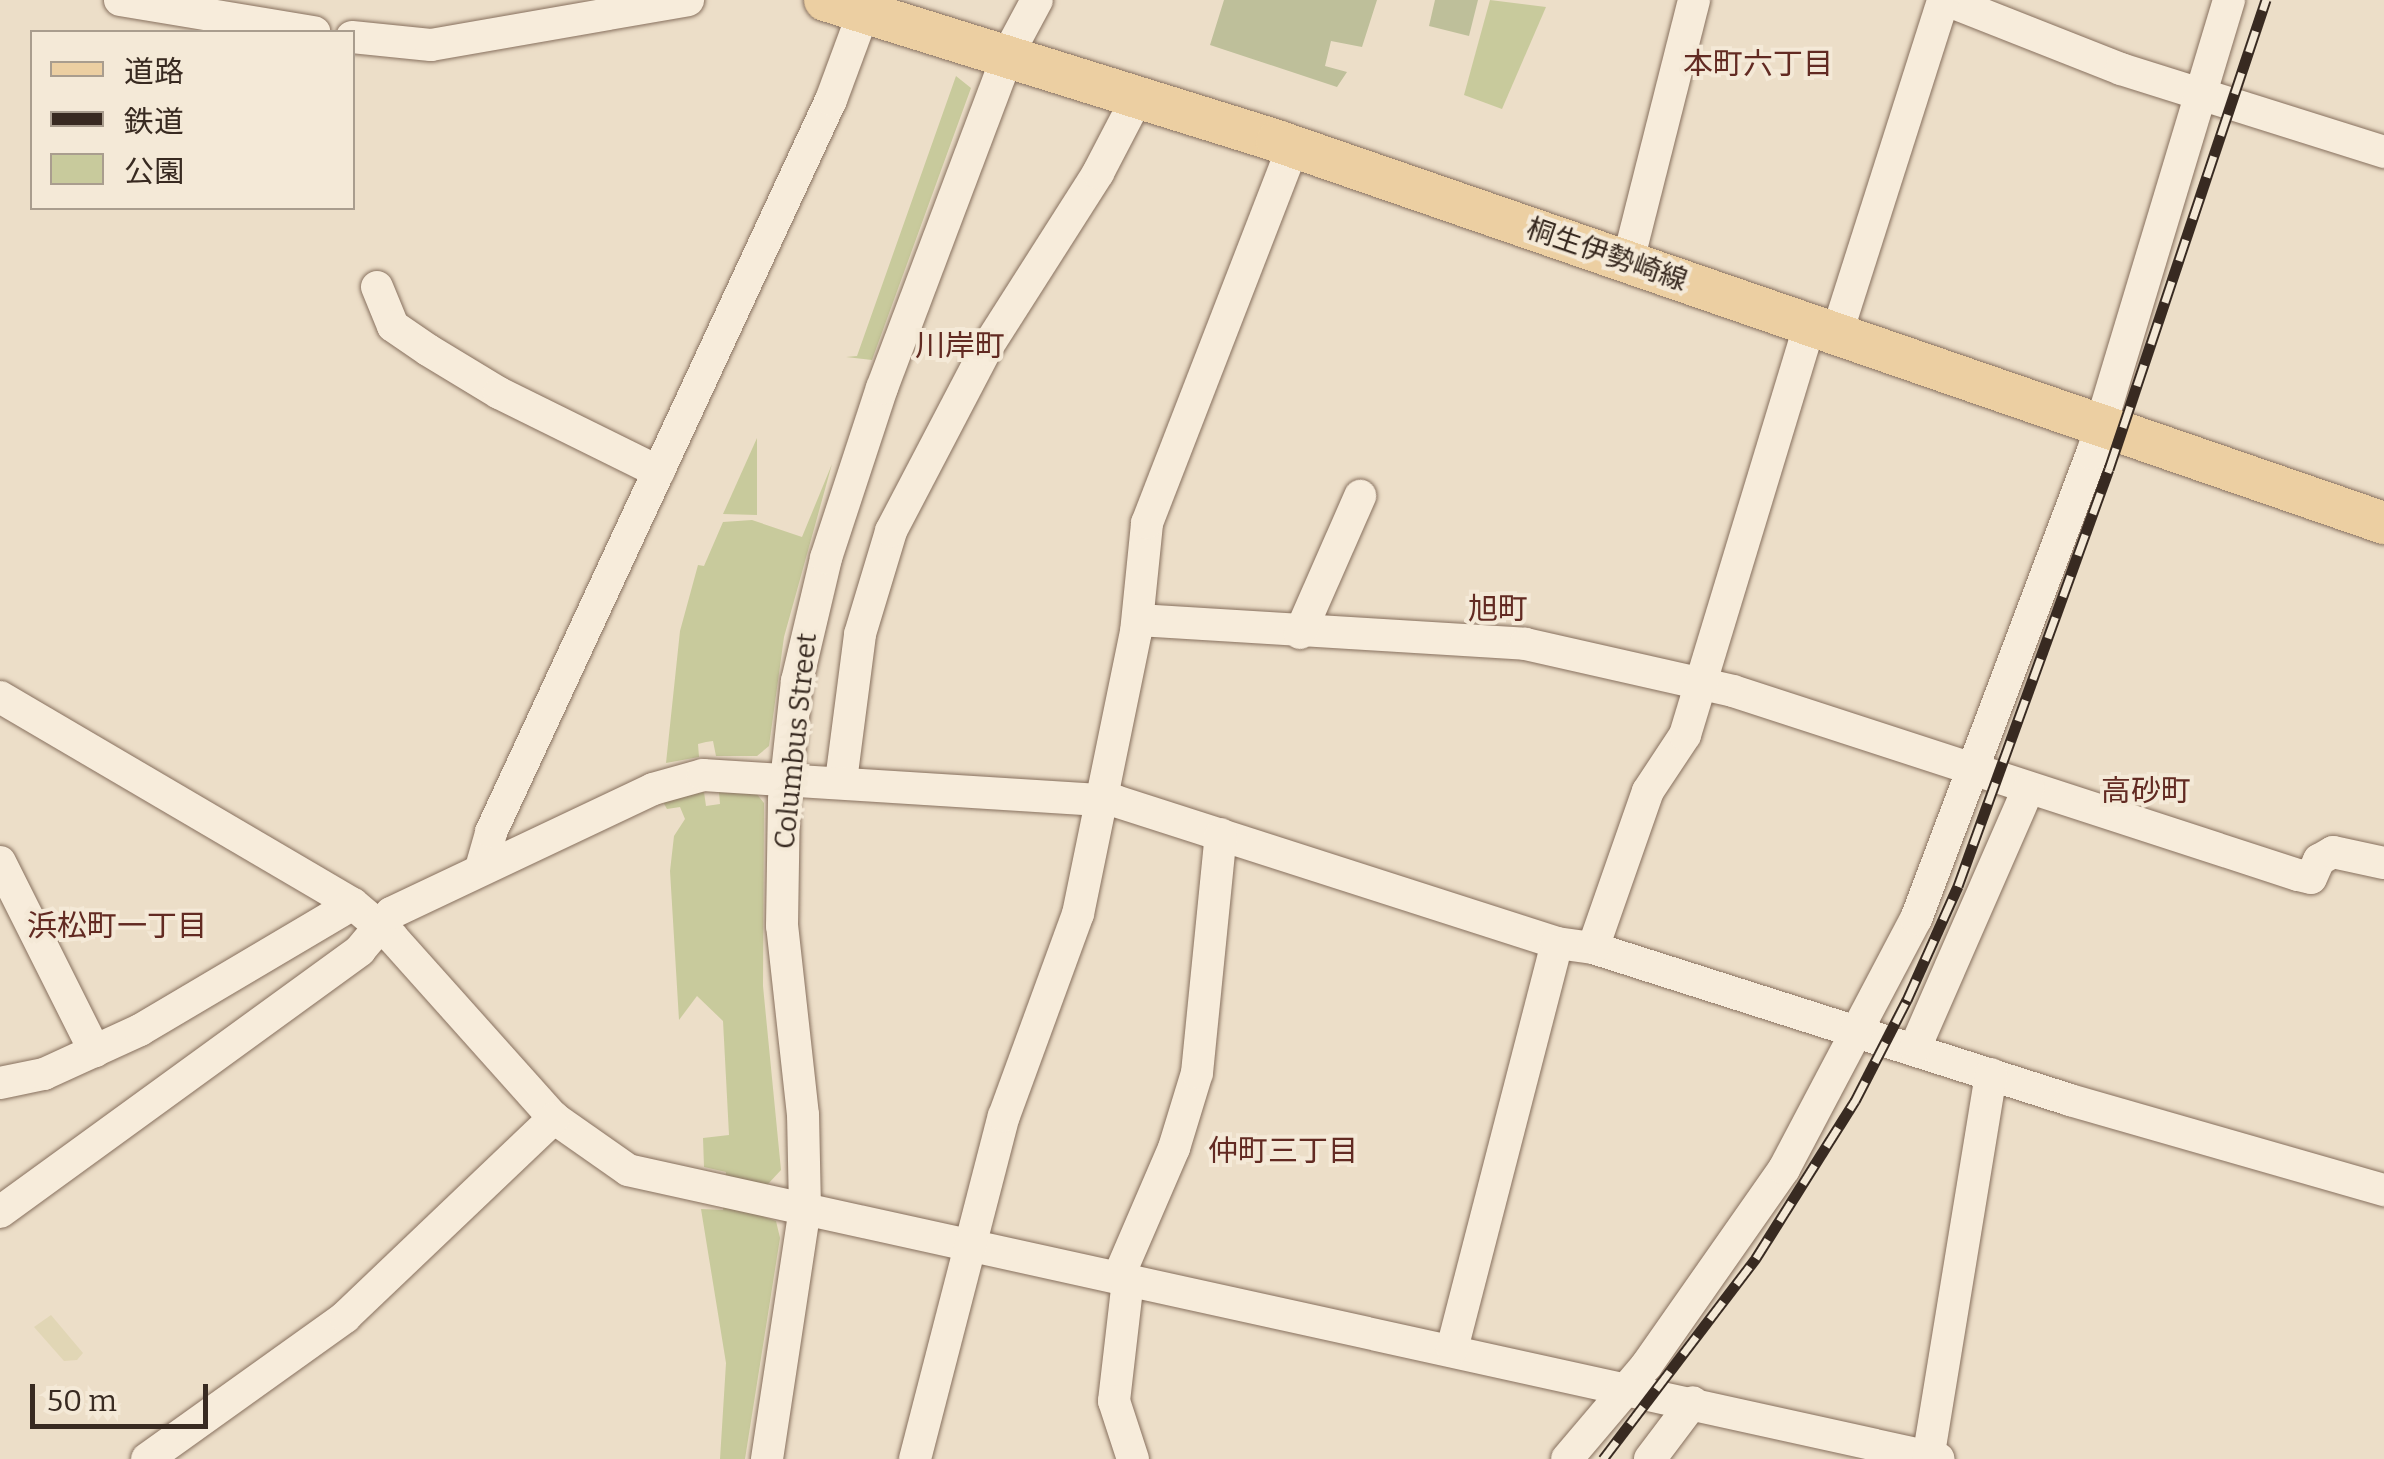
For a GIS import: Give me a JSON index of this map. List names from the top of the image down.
{
  "streets": {
    "main road": ["桐生伊勢崎線"],
    "street": ["Columbus Street"]
  },
  "crossings": [
    ["桐生伊勢崎線", "Columbus Street"]
  ],
  "districts": [
    "本町六丁目",
    "川岸町",
    "旭町",
    "高砂町",
    "浜松町一丁目",
    "仲町三丁目"
  ],
  "legend": ["道路", "鉄道", "公園"],
  "scale_bar": "50 m"
}
